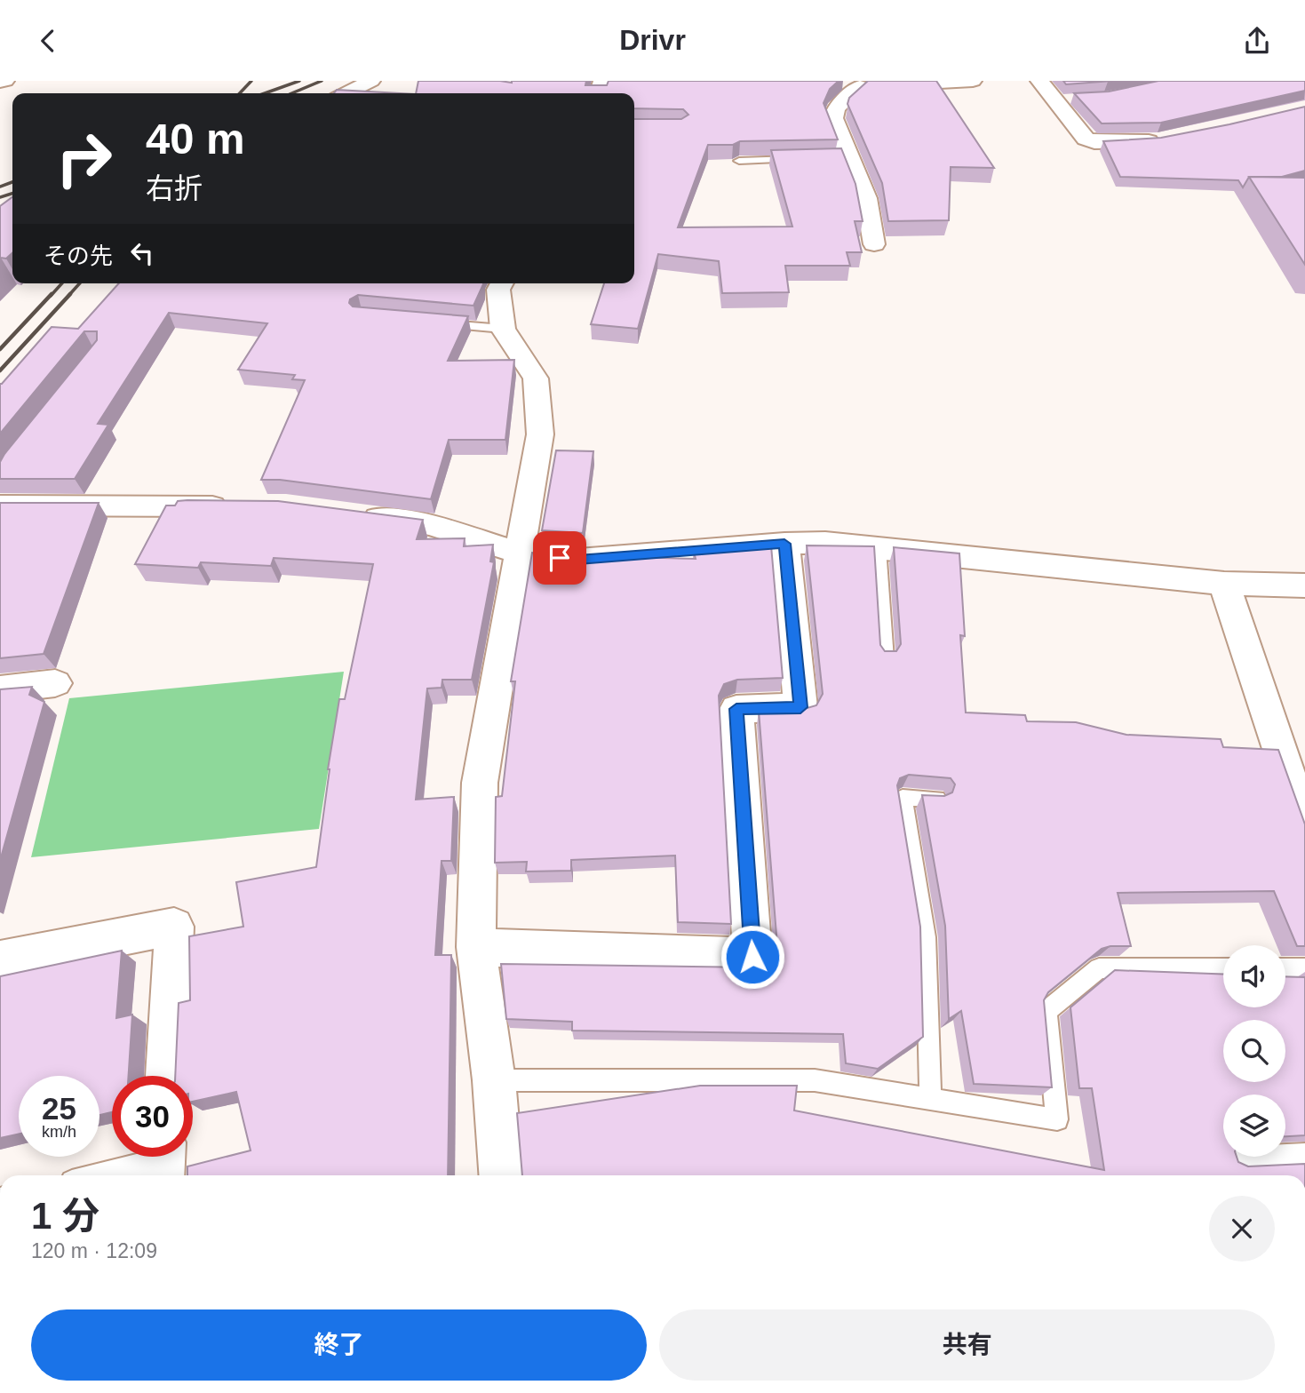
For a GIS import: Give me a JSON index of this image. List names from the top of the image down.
{
  "page": {
    "header": "Drivr",
    "turn": ["40 m", "右折"],
    "then": "その先",
    "speed": "25 km/h",
    "limit": "30",
    "heading": ["1 分", "120 m · 12:09"],
    "buttons": ["終了", "共有"]
  }
}
